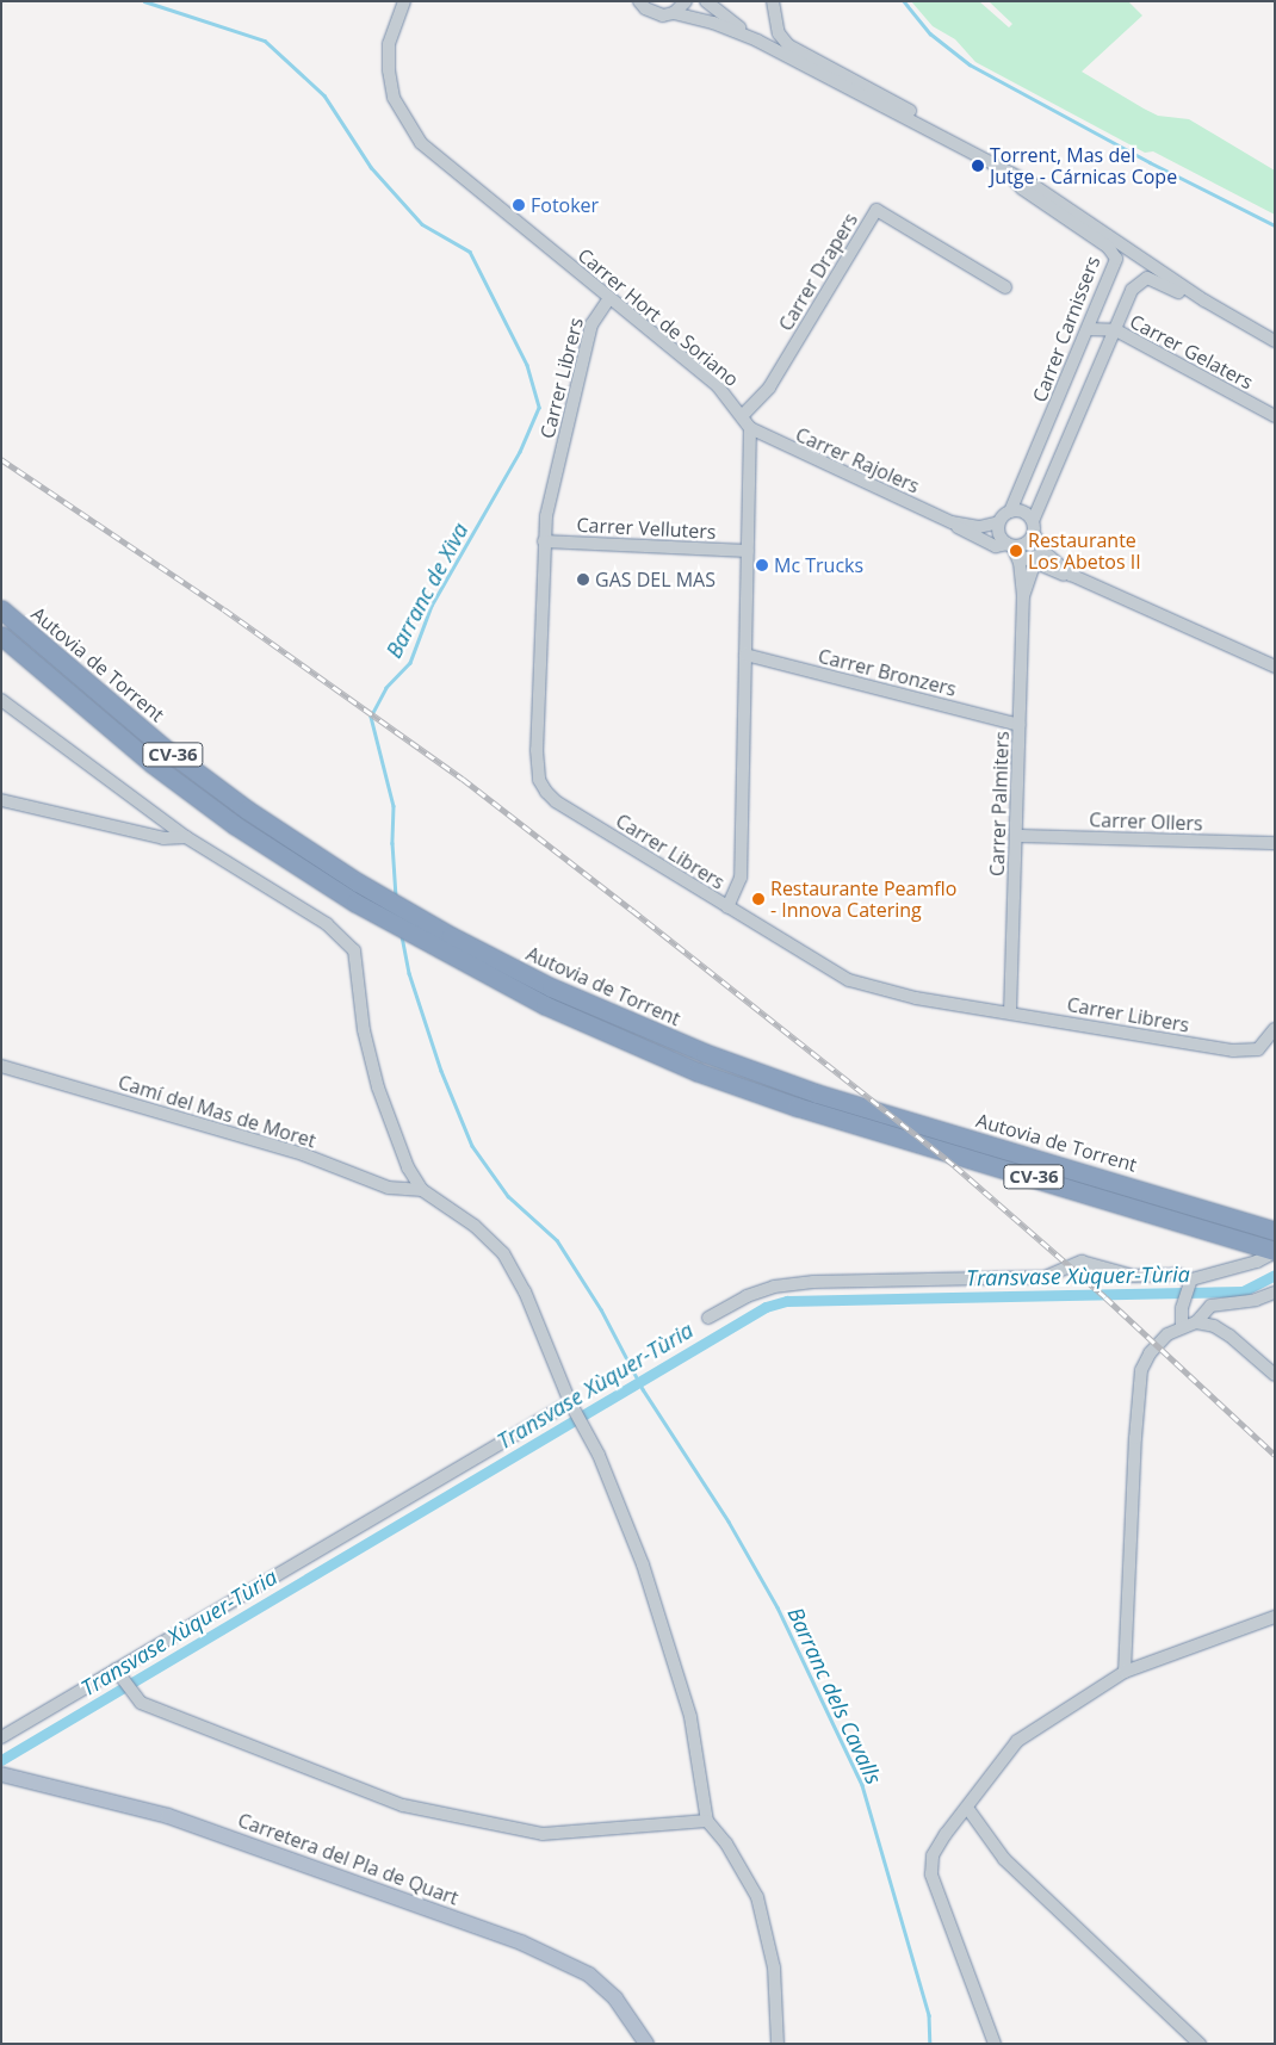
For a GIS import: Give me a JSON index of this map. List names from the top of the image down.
{
  "streets": {
    "highway": ["Autovia de Torrent", "CV-36"],
    "main road": ["Carretera del Pla de Quart"],
    "street": [
      "Carrer Drapers",
      "Carrer Hort de Soriano",
      "Carrer Carnissers",
      "Carrer Gelaters",
      "Carrer Librers",
      "Carrer Rajolers",
      "Carrer Velluters",
      "Carrer Bronzers",
      "Carrer Palmiters",
      "Carrer Ollers",
      "Camí del Mas de Moret"
    ]
  },
  "crossings": [
    ["Carrer Drapers", "Carrer Hort de Soriano"],
    ["Carrer Hort de Soriano", "Carrer Librers"],
    ["Carrer Hort de Soriano", "Carrer Rajolers"],
    ["Carrer Hort de Soriano", "Carrer Velluters"],
    ["Carrer Hort de Soriano", "Carrer Bronzers"],
    ["Carrer Carnissers", "Carrer Gelaters"],
    ["Carrer Carnissers", "Carrer Rajolers"],
    ["Carrer Carnissers", "Carrer Palmiters"],
    ["Carrer Librers", "Carrer Velluters"],
    ["Carrer Librers", "Carrer Palmiters"],
    ["Carrer Rajolers", "Carrer Palmiters"],
    ["Carrer Bronzers", "Carrer Palmiters"],
    ["Carrer Palmiters", "Carrer Ollers"]
  ],
  "water": ["Barranc de Xiva", "Transvase Xùquer-Tùria", "Barranc dels Cavalls"],
  "places": [
    "Torrent, Mas del Jutge - Cárnicas Cope",
    "Fotoker",
    "Restaurante Los Abetos II",
    "Mc Trucks",
    "GAS DEL MAS",
    "Restaurante Peamflo - Innova Catering"
  ]
}
